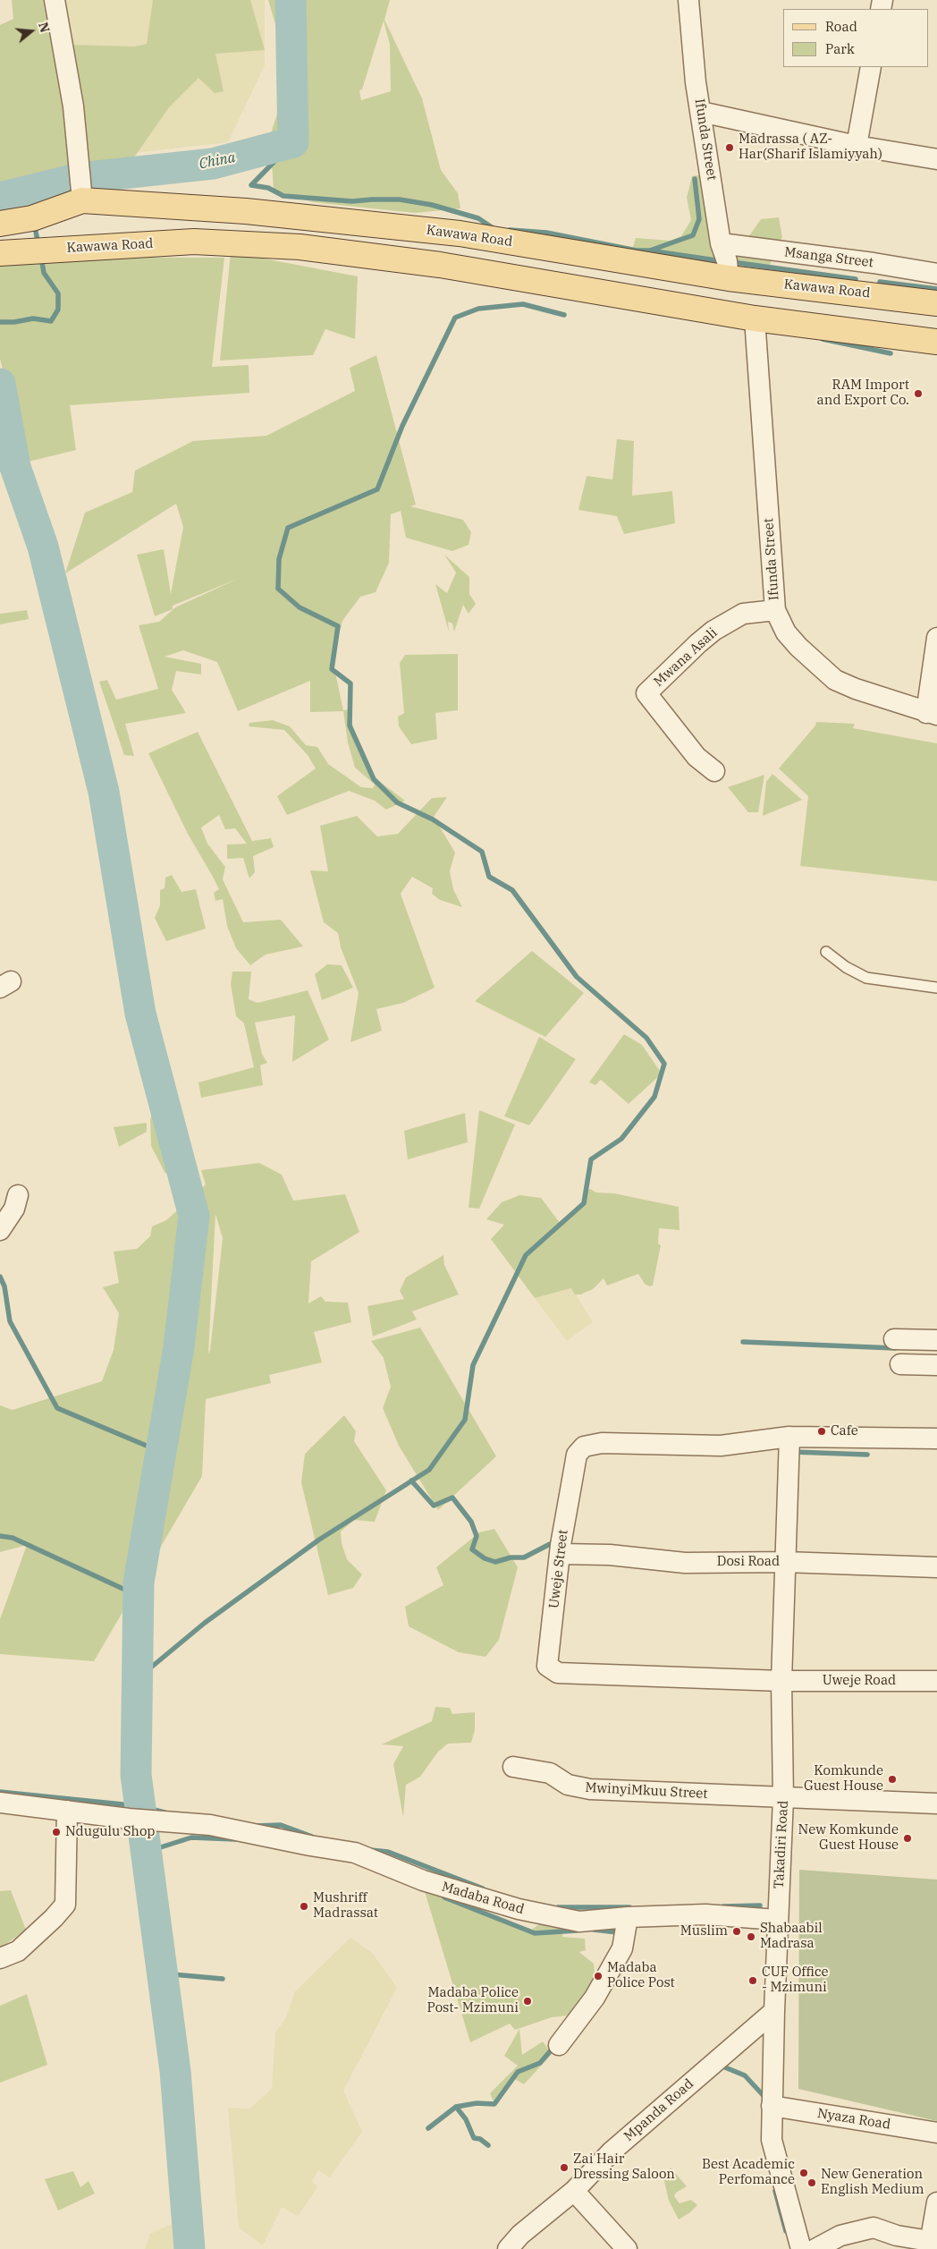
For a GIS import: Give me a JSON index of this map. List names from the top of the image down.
{
  "streets": {
    "main road": ["Kawawa Road"],
    "street": [
      "Ifunda Street",
      "Msanga Street",
      "Mwana Asali",
      "Dosi Road",
      "Uweje Street",
      "Uweje Road",
      "MwinyiMkuu Street",
      "Takadiri Road",
      "Madaba Road",
      "Mpanda Road",
      "Nyaza Road"
    ]
  },
  "crossings": [
    ["Ifunda Street", "Kawawa Road"],
    ["Ifunda Street", "Msanga Street"],
    ["Ifunda Street", "Mwana Asali"],
    ["Dosi Road", "Uweje Street"],
    ["Dosi Road", "Takadiri Road"],
    ["Uweje Street", "Uweje Road"],
    ["Uweje Street", "Takadiri Road"],
    ["Uweje Road", "Takadiri Road"],
    ["MwinyiMkuu Street", "Takadiri Road"],
    ["Takadiri Road", "Madaba Road"],
    ["Takadiri Road", "Mpanda Road"],
    ["Takadiri Road", "Nyaza Road"]
  ],
  "water": ["China"],
  "places": [
    "Madrassa ( AZ- Har(Sharif Islamiyyah)",
    "RAM Import and Export Co.",
    "Cafe",
    "Komkunde Guest House",
    "Ndugulu Shop",
    "New Komkunde Guest House",
    "Mushriff Madrassat",
    "Muslim",
    "Shabaabil Madrasa",
    "Madaba Police Post",
    "CUF Office - Mzimuni",
    "Madaba Police Post- Mzimuni",
    "Zai Hair Dressing Saloon",
    "Best Academic Perfomance",
    "New Generation English Medium"
  ],
  "legend": ["Road", "Park"],
  "north": "right"
}
